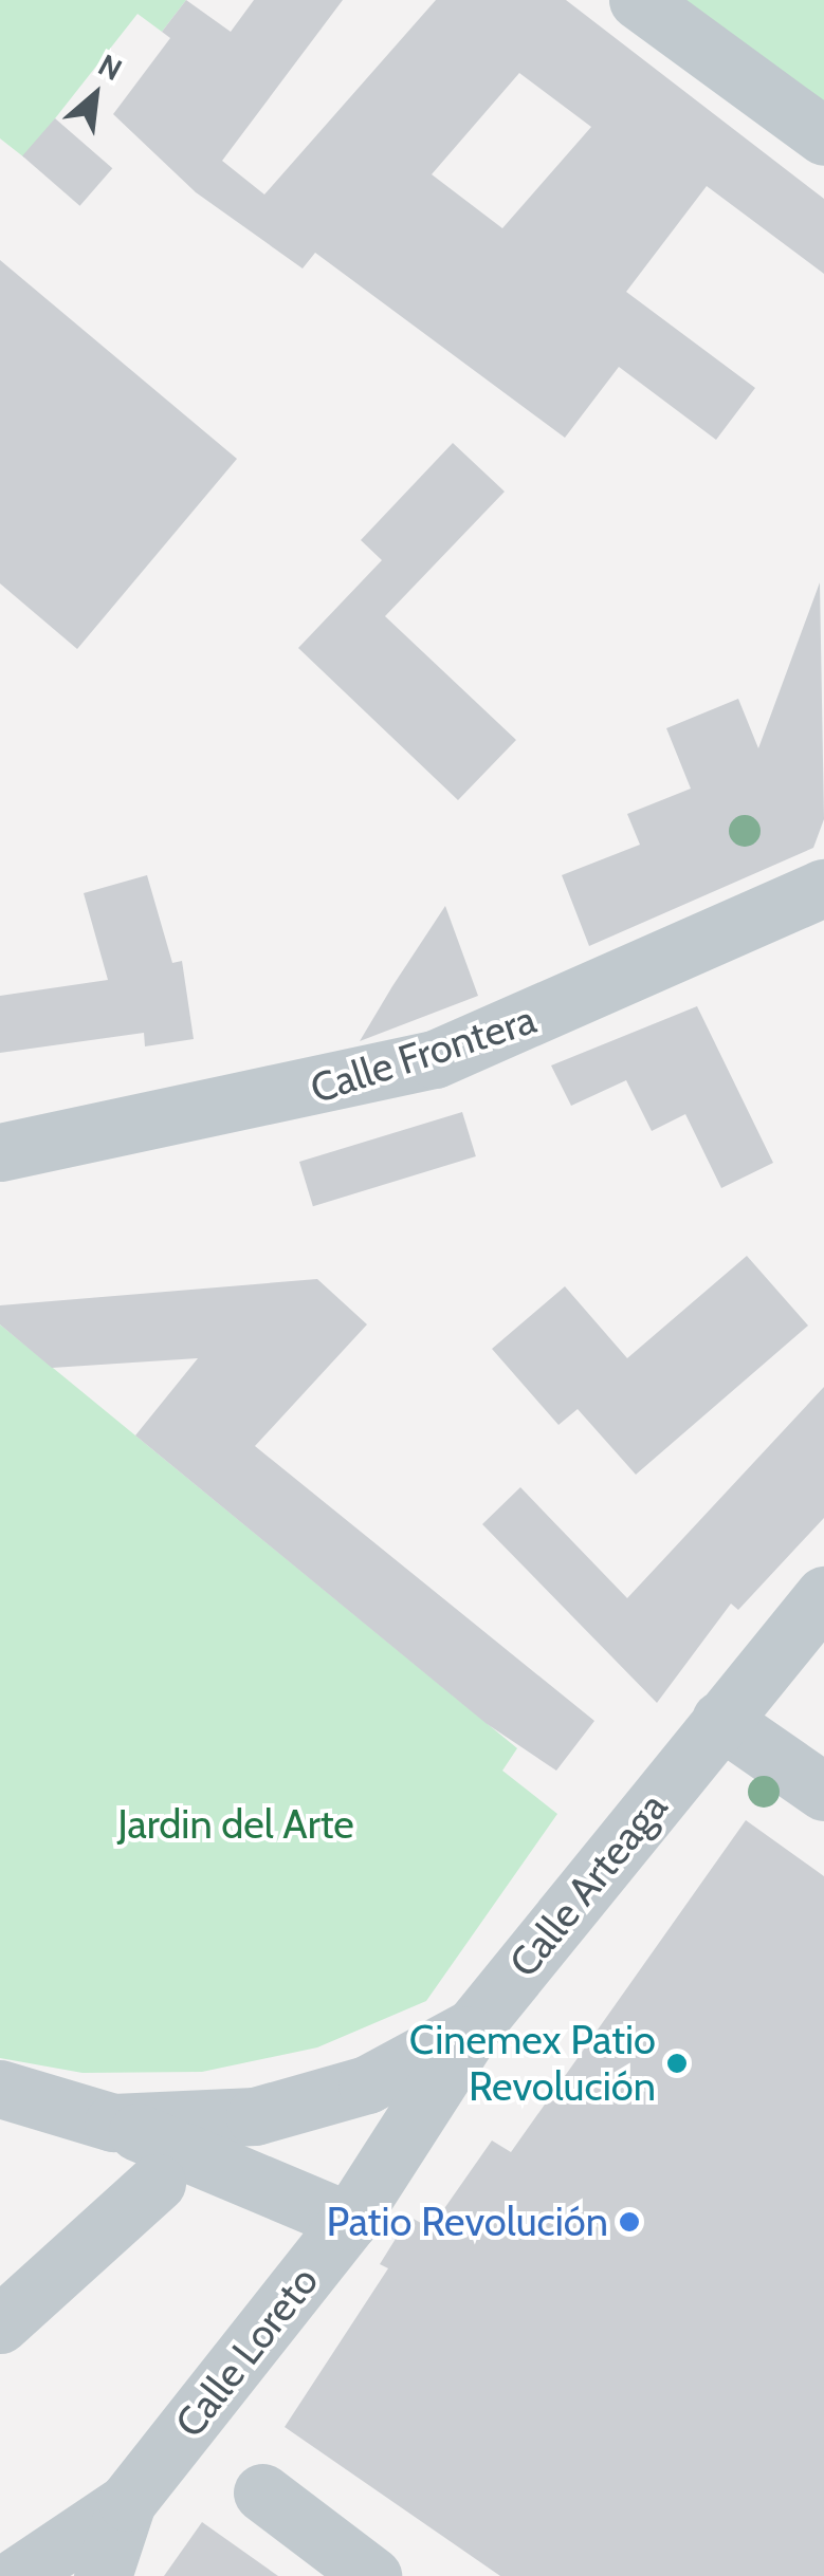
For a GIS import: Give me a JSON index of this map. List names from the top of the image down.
{
  "streets": {
    "street": ["Calle Frontera", "Calle Arteaga", "Calle Loreto"]
  },
  "crossings": [
    ["Calle Arteaga", "Calle Loreto"]
  ],
  "parks": ["Jardin del Arte"],
  "places": ["Cinemex Patio Revolución", "Patio Revolución"],
  "north": "top right"
}
